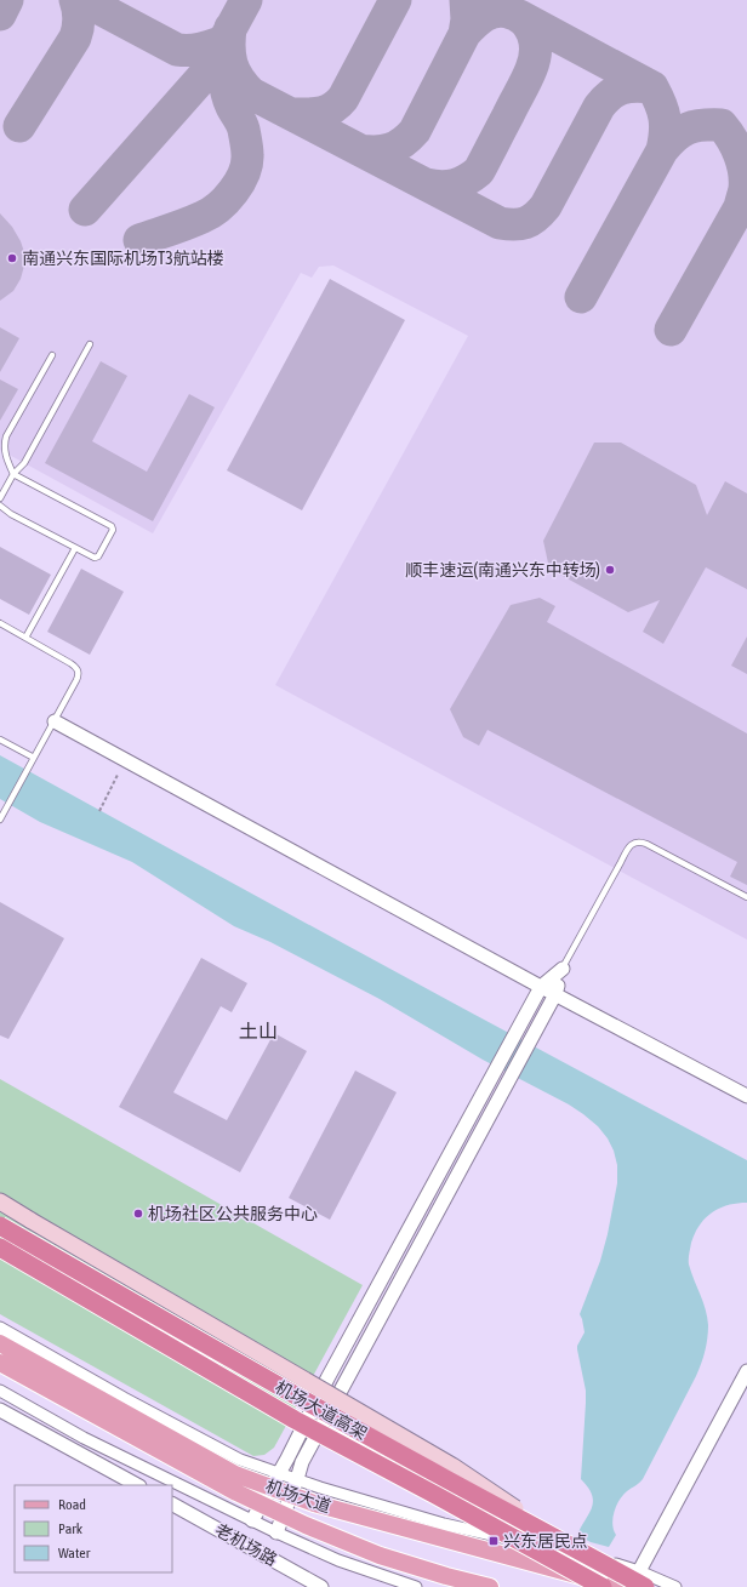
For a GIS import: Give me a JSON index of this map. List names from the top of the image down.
{
  "streets": {
    "highway": ["机场大道高架"],
    "main road": ["机场大道"],
    "street": ["老机场路"]
  },
  "districts": ["土山"],
  "places": {
    "other": ["南通兴东国际机场T3航站楼", "顺丰速运(南通兴东中转场)", "机场社区公共服务中心"],
    "transit": ["兴东居民点"]
  },
  "legend": ["Road", "Park", "Water"]
}
